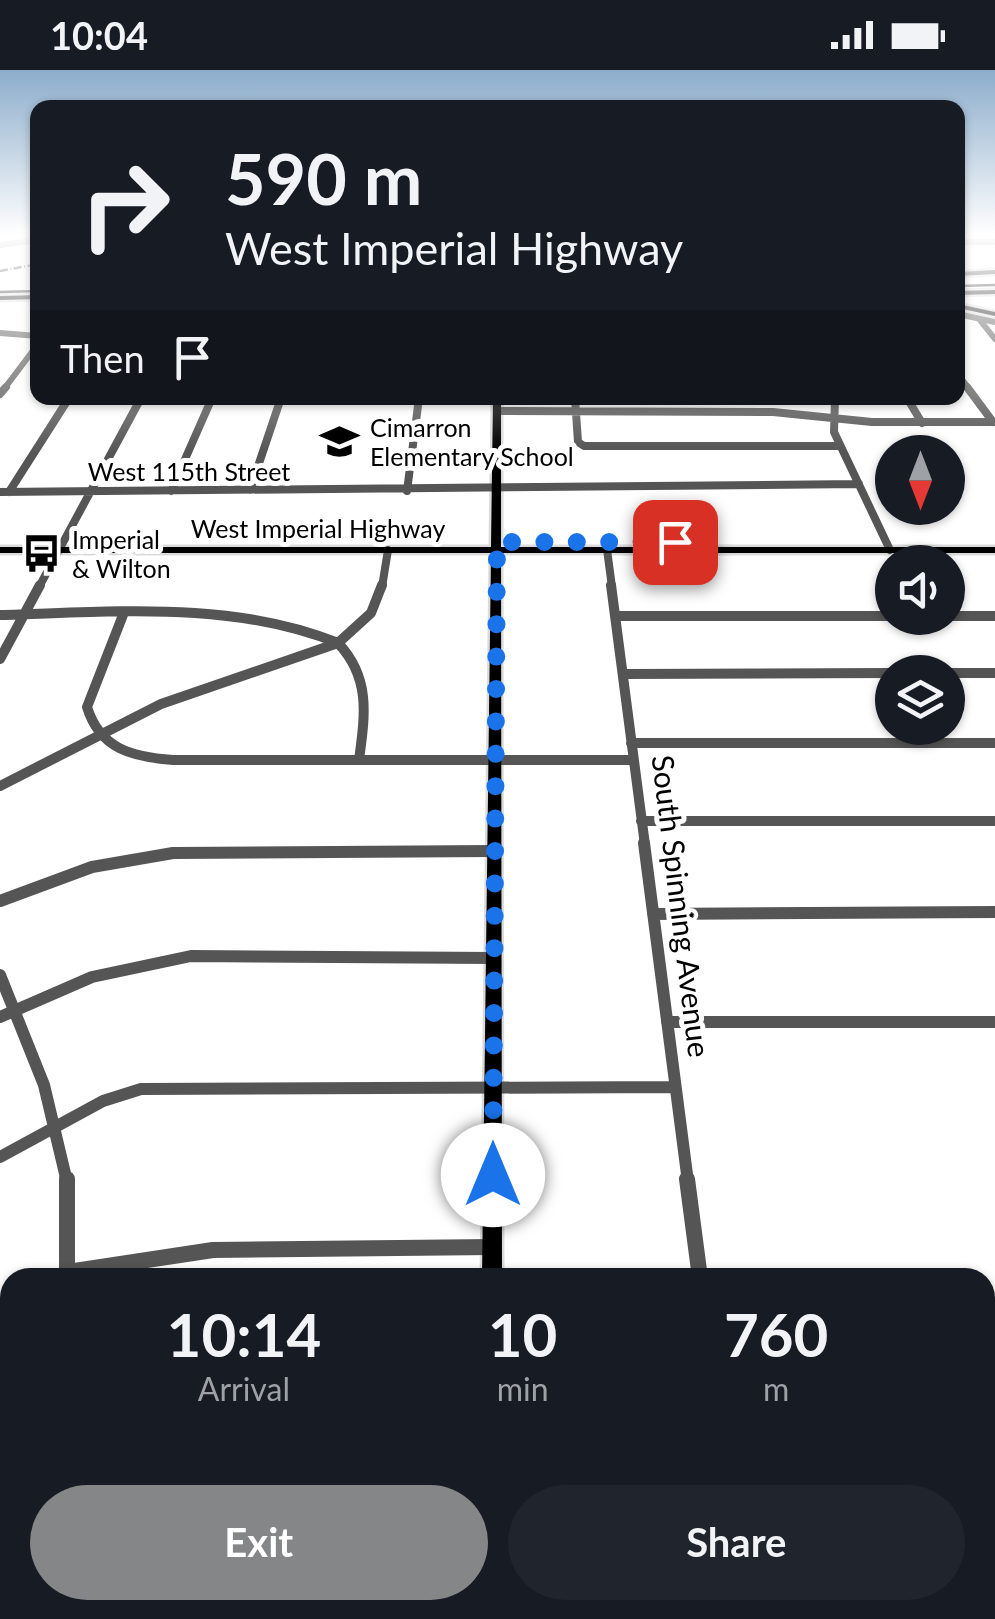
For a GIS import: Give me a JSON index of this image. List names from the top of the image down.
{
  "streets": {
    "main road": ["West Imperial Highway"],
    "street": ["West 115th Street", "South Spinning Avenue"]
  },
  "crossings": [
    ["West Imperial Highway", "South Spinning Avenue"]
  ],
  "places": {
    "school or university": ["Cimarron Elementary School"],
    "bus stop": ["Imperial & Wilton"]
  },
  "north": "bottom",
  "page": {
    "status": "10:04",
    "turn": ["590 m", "West Imperial Highway"],
    "then": "Then",
    "eta": [
      "10:14",
      "Arrival",
      "10",
      "min",
      "760",
      "m"
    ],
    "buttons": ["Exit", "Share"]
  }
}
